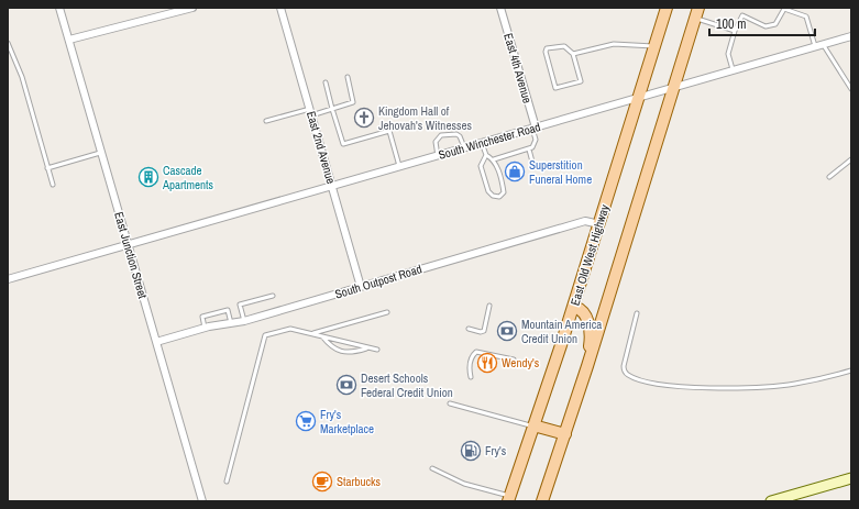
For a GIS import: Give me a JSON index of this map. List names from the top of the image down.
{
  "streets": {
    "main road": ["East Old West Highway"],
    "street": [
      "East 4th Avenue",
      "South Winchester Road",
      "East 2nd Avenue",
      "East Junction Street",
      "South Outpost Road"
    ]
  },
  "crossings": [
    ["East 4th Avenue", "South Winchester Road"],
    ["South Winchester Road", "East 2nd Avenue"],
    ["South Winchester Road", "East Junction Street"],
    ["South Winchester Road", "East Old West Highway"],
    ["East 2nd Avenue", "South Outpost Road"],
    ["East Junction Street", "South Outpost Road"],
    ["East Old West Highway", "South Outpost Road"]
  ],
  "places": {
    "church": ["Kingdom Hall of Jehovah's Witnesses"],
    "shop": ["Superstition Funeral Home"],
    "building": ["Cascade Apartments"],
    "bank": ["Mountain America Credit Union", "Desert Schools Federal Credit Union"],
    "restaurant": ["Wendy's"],
    "supermarket": ["Fry's Marketplace"],
    "fuel station": ["Fry's"],
    "cafe": ["Starbucks"]
  },
  "scale_bar": "100 m"
}
